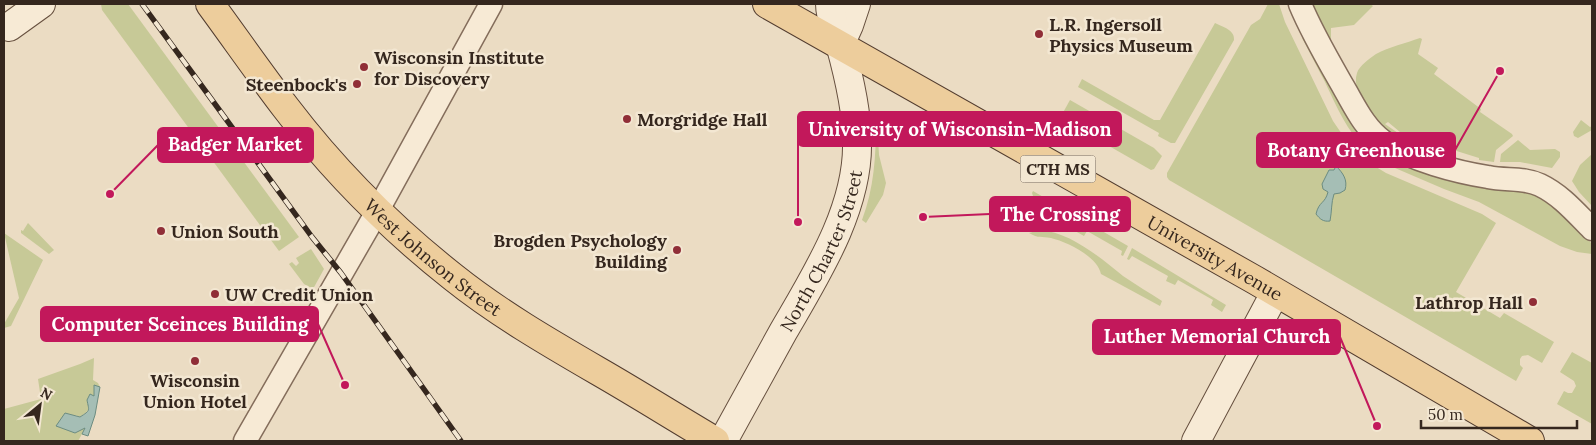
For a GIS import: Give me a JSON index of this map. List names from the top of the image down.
{
  "streets": {
    "main road": ["CTH MS", "West Johnson Street", "University Avenue"],
    "street": ["North Charter Street"]
  },
  "crossings": [
    ["North Charter Street", "University Avenue"]
  ],
  "places": [
    "L.R. Ingersoll Physics Museum",
    "Wisconsin Institute for Discovery",
    "Botany Greenhouse",
    "Steenbock's",
    "Morgridge Hall",
    "Badger Market",
    "The Crossing",
    "University of Wisconsin-Madison",
    "Union South",
    "Brogden Psychology Building",
    "UW Credit Union",
    "Lathrop Hall",
    "Wisconsin Union Hotel",
    "Computer Sceinces Building",
    "Luther Memorial Church"
  ],
  "scale_bar": "50 m",
  "north": "top right"
}
